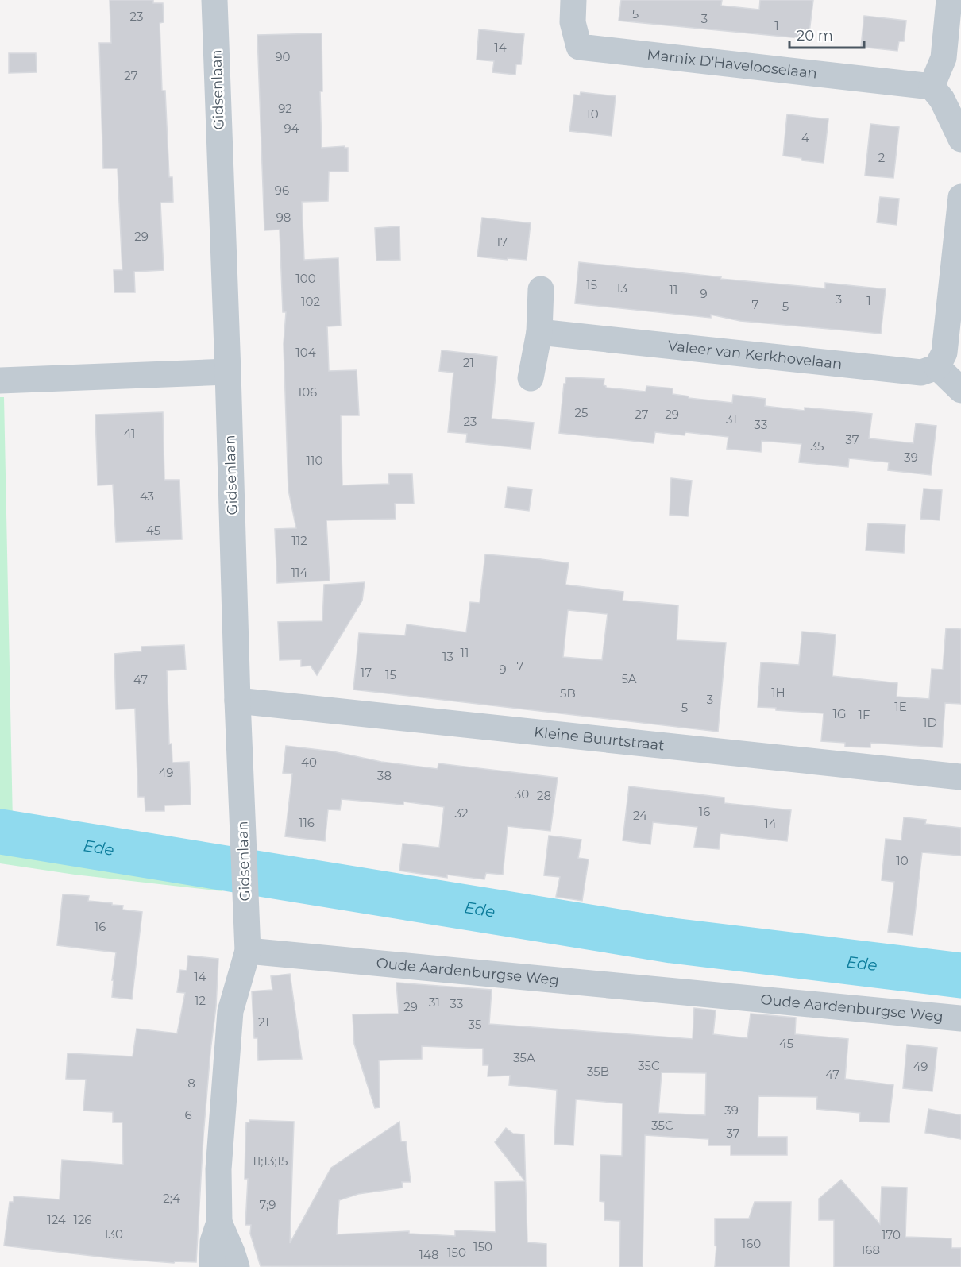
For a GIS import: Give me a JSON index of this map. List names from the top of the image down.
{
  "streets": {
    "street": [
      "Marnix D'Havelooselaan",
      "Gidsenlaan",
      "Valeer van Kerkhovelaan",
      "Kleine Buurtstraat",
      "Oude Aardenburgse Weg"
    ]
  },
  "crossings": [
    ["Gidsenlaan", "Kleine Buurtstraat"],
    ["Gidsenlaan", "Oude Aardenburgse Weg"]
  ],
  "water": ["Ede"],
  "house_numbers": [
    "5",
    "23",
    "3",
    "1",
    "14",
    "90",
    "27",
    "92",
    "10",
    "94",
    "4",
    "2",
    "96",
    "98",
    "29",
    "17",
    "100",
    "15",
    "13",
    "11",
    "9",
    "3",
    "1",
    "102",
    "7",
    "5",
    "104",
    "21",
    "106",
    "25",
    "27",
    "29",
    "31",
    "23",
    "33",
    "41",
    "37",
    "35",
    "39",
    "110",
    "43",
    "45",
    "112",
    "114",
    "11",
    "13",
    "7",
    "9",
    "17",
    "15",
    "5A",
    "47",
    "1H",
    "5B",
    "3",
    "1E",
    "5",
    "1G",
    "1F",
    "1D",
    "40",
    "49",
    "38",
    "30",
    "28",
    "16",
    "32",
    "24",
    "116",
    "14",
    "10",
    "16",
    "14",
    "12",
    "31",
    "33",
    "29",
    "21",
    "35",
    "45",
    "35A",
    "35C",
    "49",
    "35B",
    "47",
    "8",
    "39",
    "6",
    "35C",
    "37",
    "11;13;15",
    "2;4",
    "7;9",
    "124",
    "126",
    "130",
    "170",
    "160",
    "150",
    "168",
    "150",
    "148"
  ],
  "scale_bar": "20 m"
}
